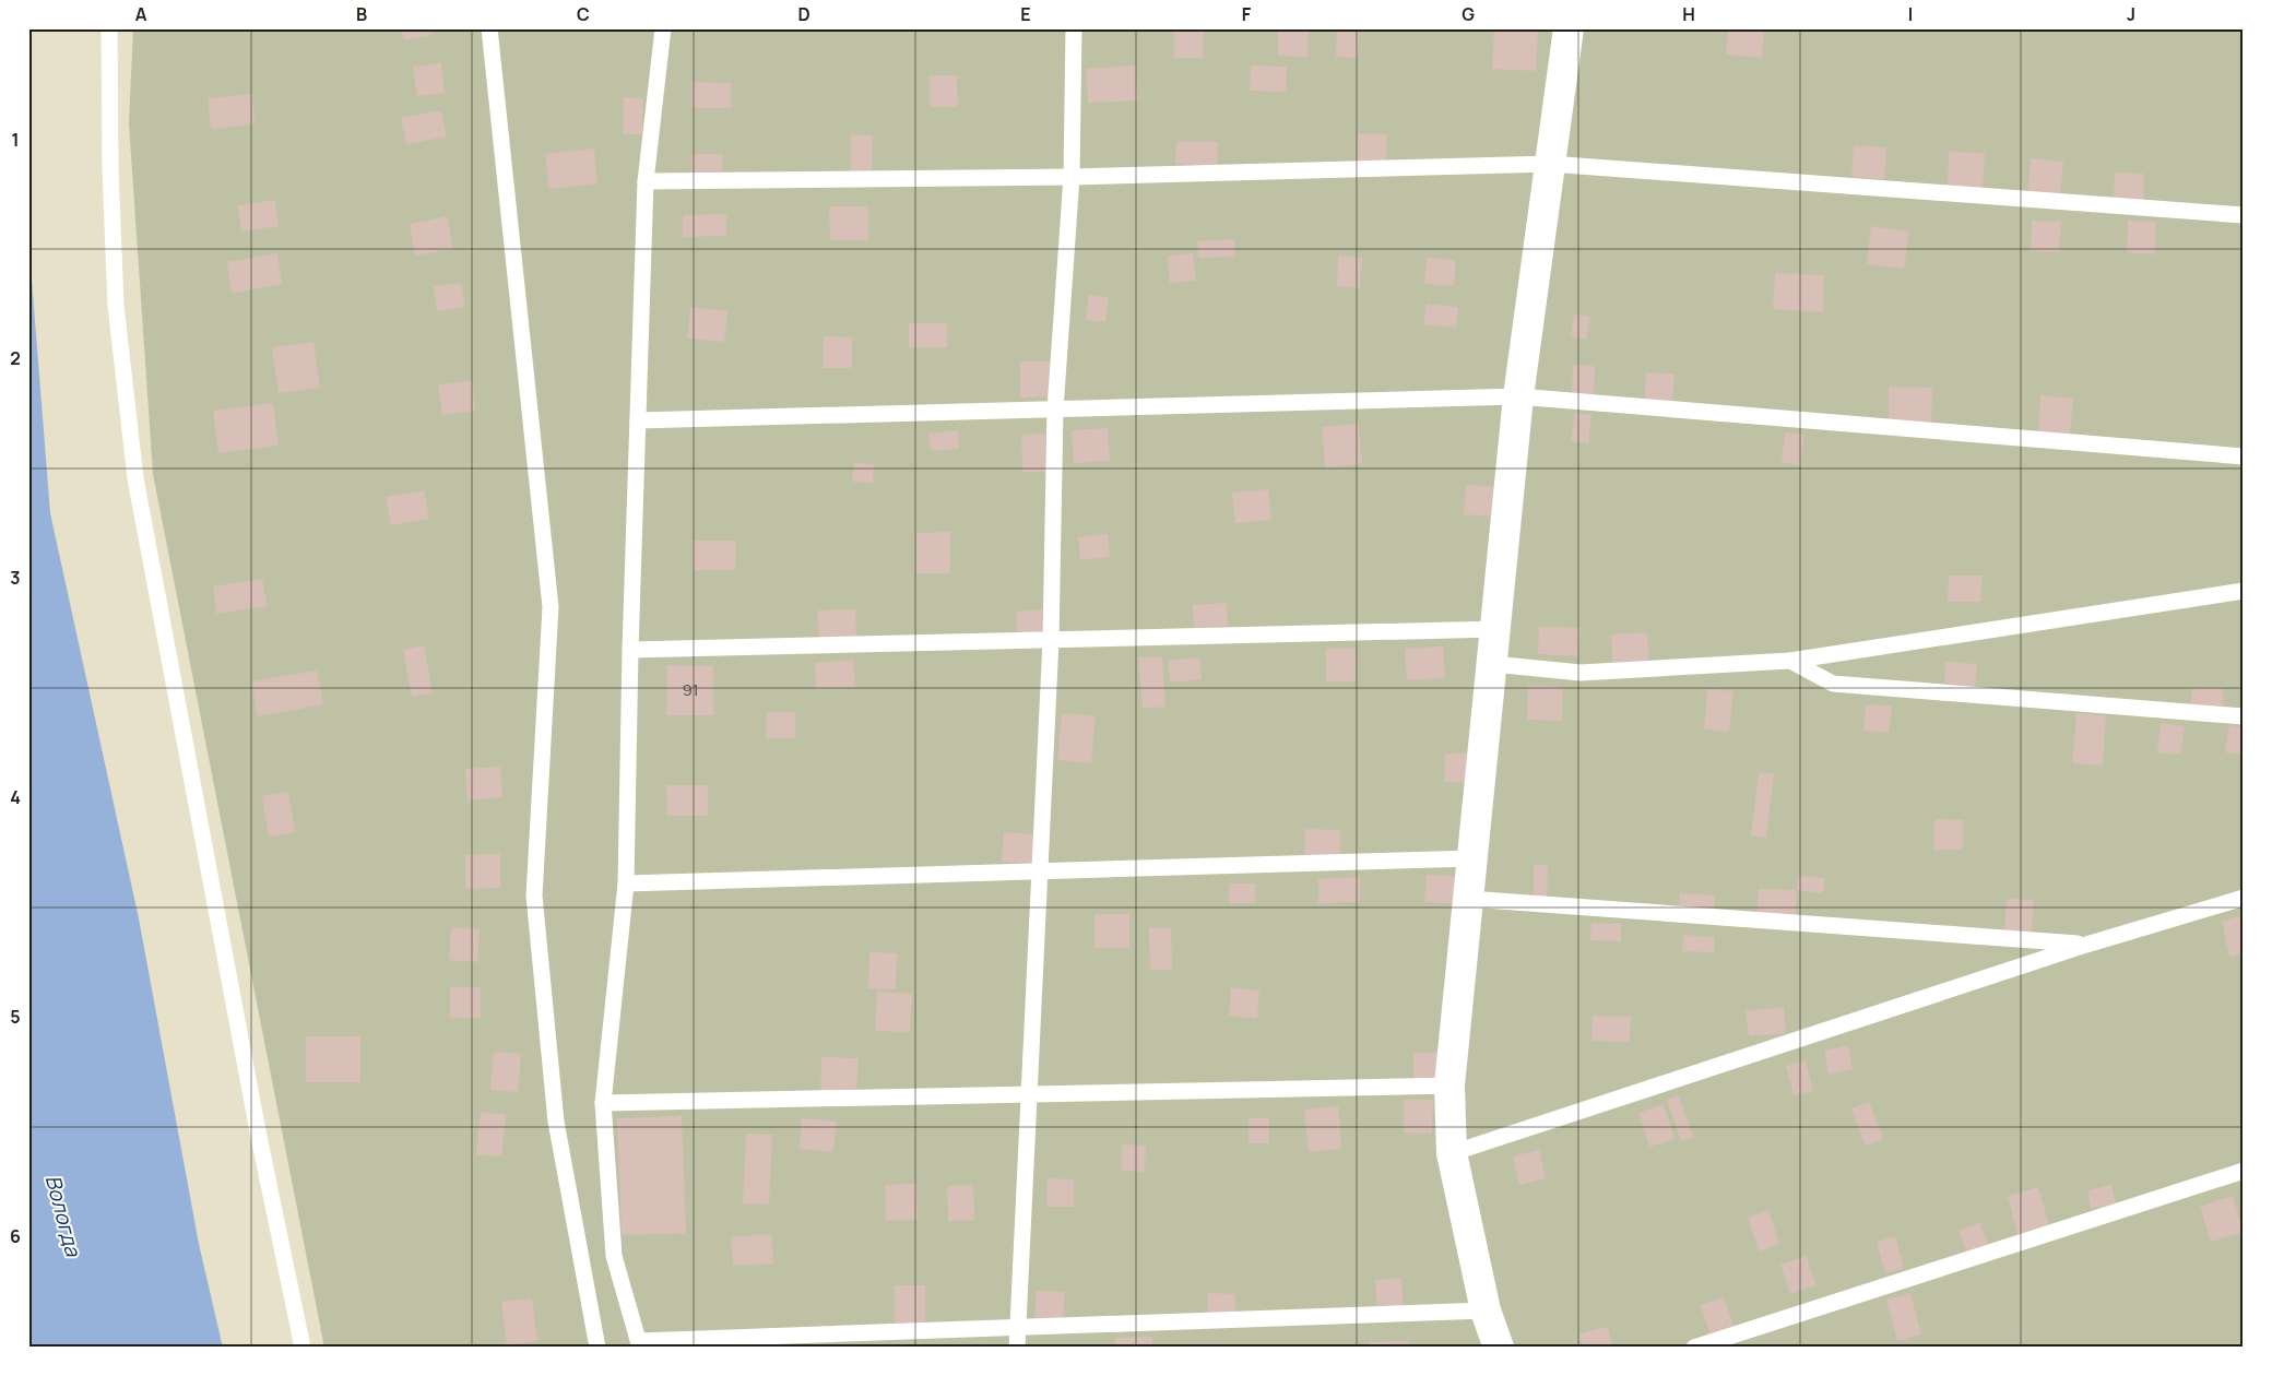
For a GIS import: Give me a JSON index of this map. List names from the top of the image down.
{
  "water": ["Вологда"],
  "house_numbers": ["91"],
  "grid": {
    "columns": [
      "A",
      "B",
      "C",
      "D",
      "E",
      "F",
      "G",
      "H",
      "I",
      "J"
    ],
    "rows": [
      "1",
      "2",
      "3",
      "4",
      "5",
      "6"
    ]
  }
}
